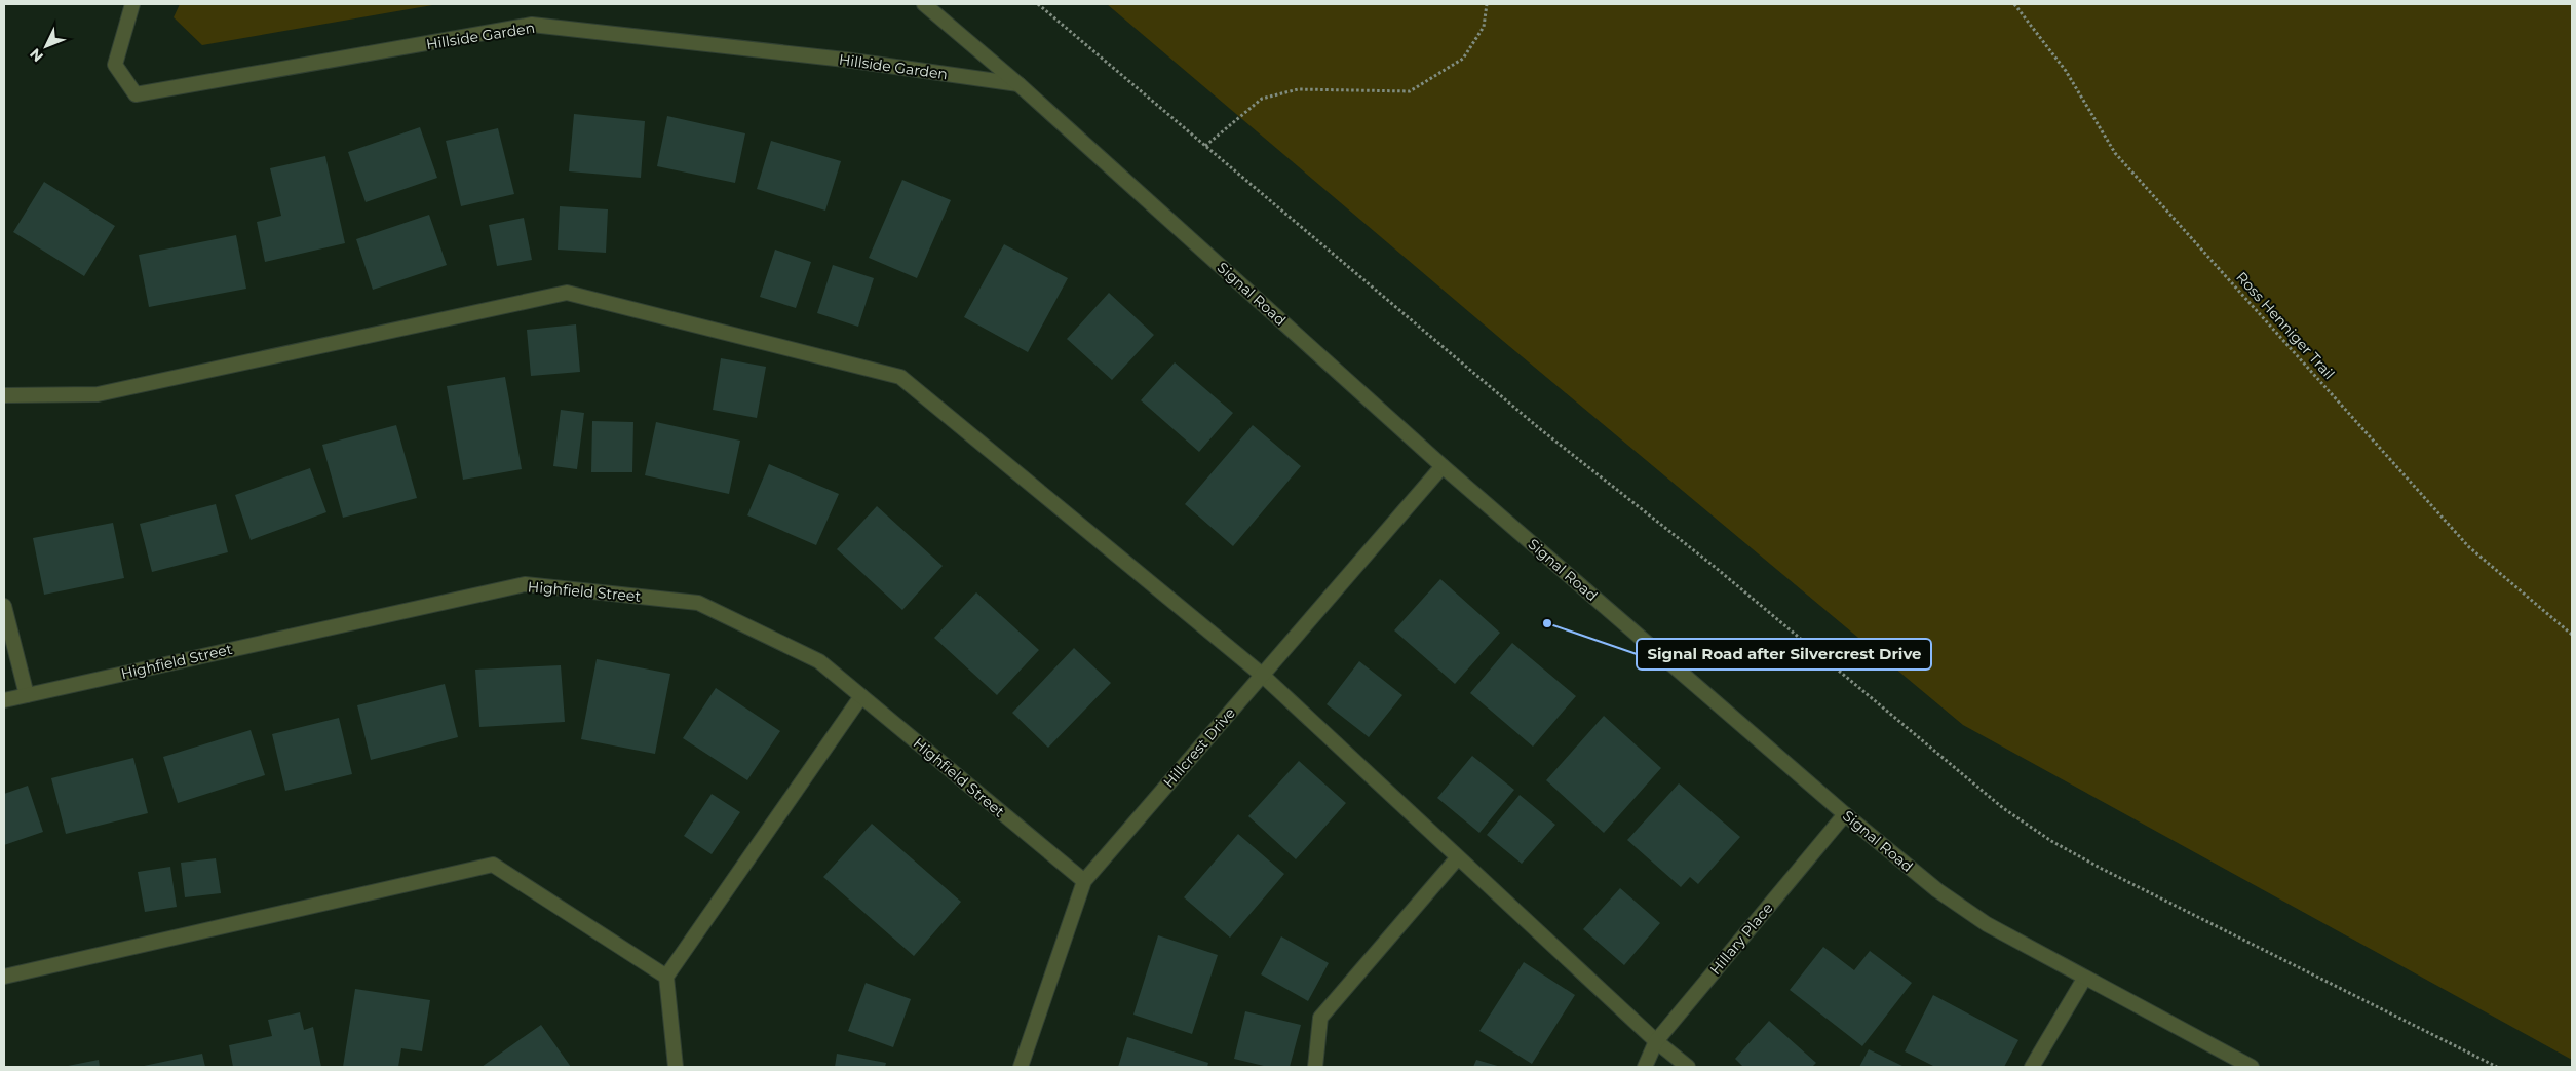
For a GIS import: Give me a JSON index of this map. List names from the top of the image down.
{
  "streets": {
    "street": [
      "Hillside Garden",
      "Signal Road",
      "Highfield Street",
      "Hillcrest Drive",
      "Hillary Place"
    ],
    "path": ["Ross Henniger Trail"]
  },
  "crossings": [
    ["Hillside Garden", "Signal Road"],
    ["Signal Road", "Hillcrest Drive"],
    ["Signal Road", "Hillary Place"],
    ["Highfield Street", "Hillcrest Drive"]
  ],
  "places": ["Signal Road after Silvercrest Drive"],
  "north": "bottom left"
}
